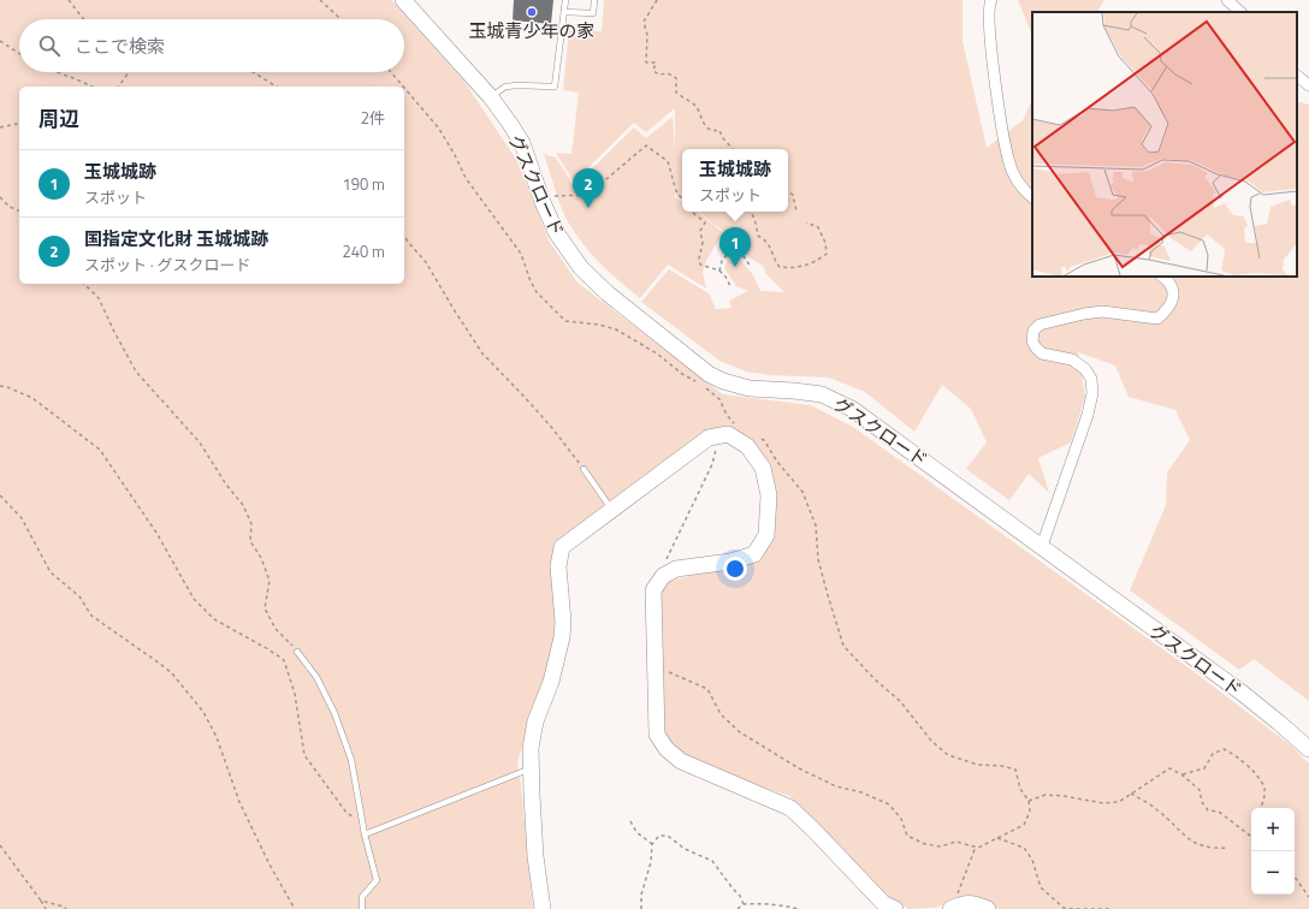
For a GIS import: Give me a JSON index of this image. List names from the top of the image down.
{
  "streets": {
    "street": ["グスクロード"]
  },
  "places": ["玉城青少年の家"],
  "page": {
    "search": "ここで検索",
    "heading": ["周辺", "2件"],
    "popup": ["玉城城跡", "スポット"],
    "list": [
      {
        "mark": "1",
        "name": "玉城城跡",
        "note": "スポット",
        "value": "190 m"
      },
      {
        "mark": "2",
        "name": "国指定文化財 玉城城跡",
        "note": "スポット · グスクロード",
        "value": "240 m"
      }
    ],
    "pins": ["2", "1"],
    "map_buttons": ["+", "−"]
  }
}
